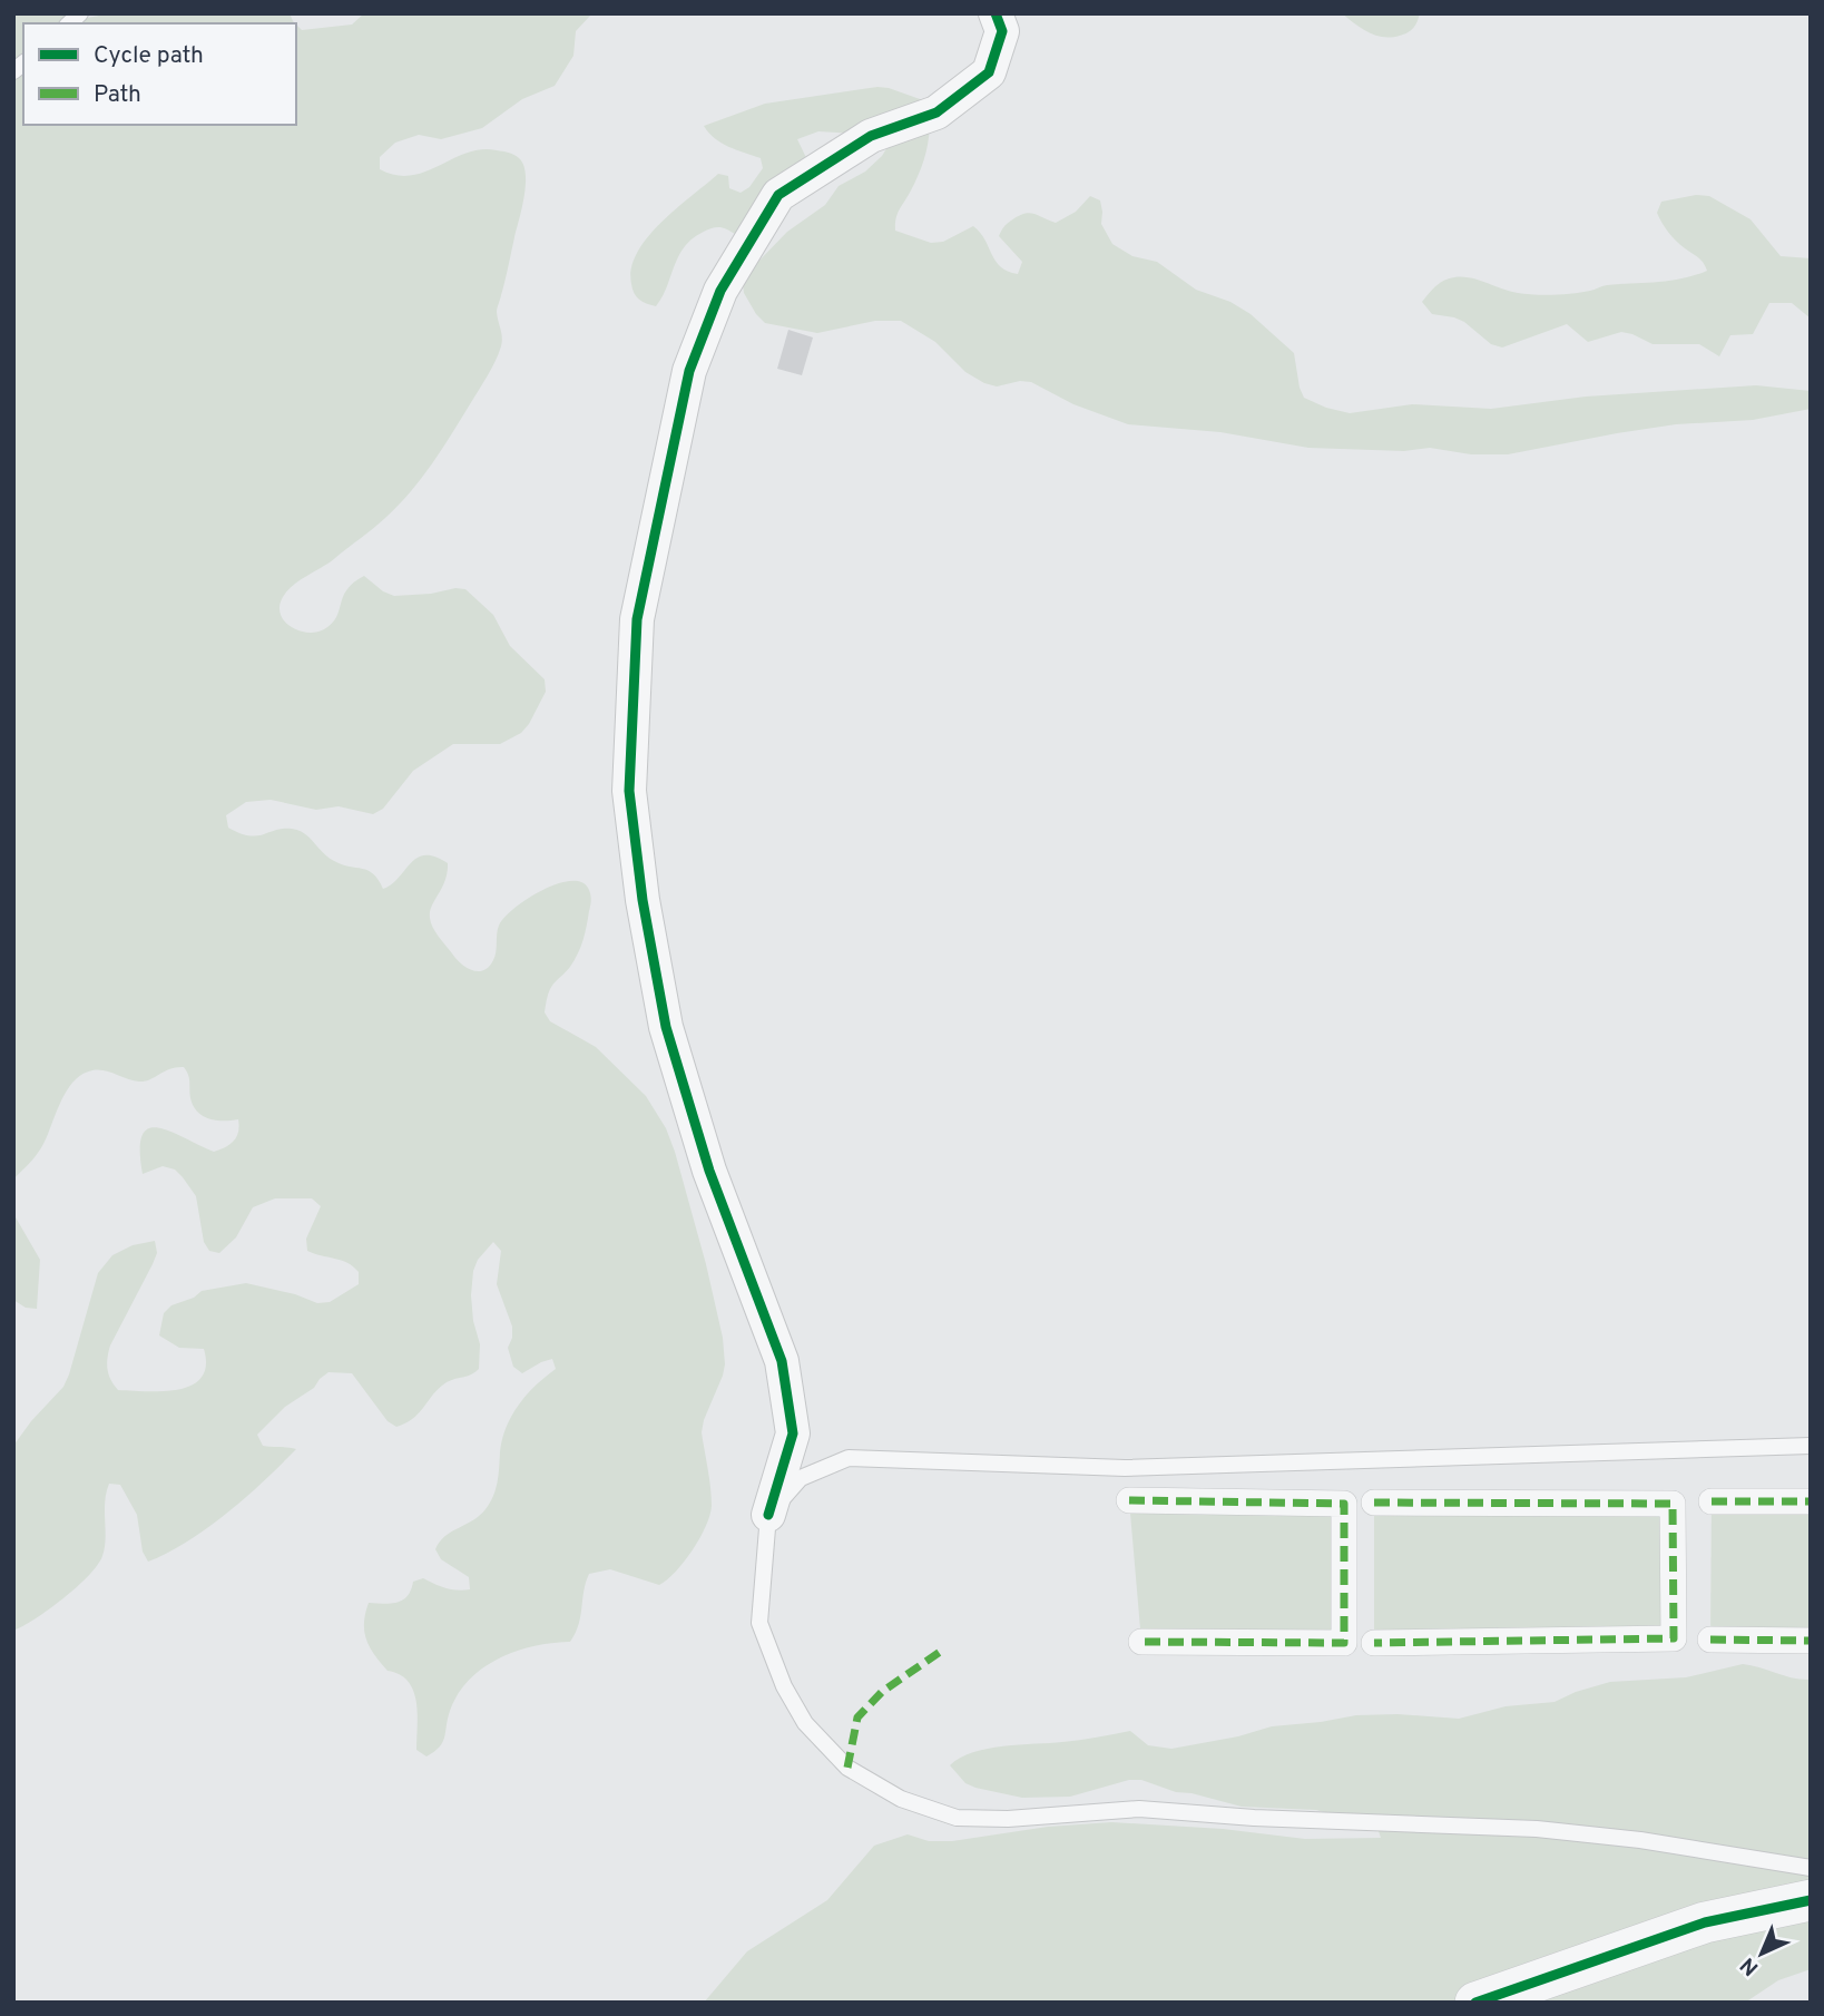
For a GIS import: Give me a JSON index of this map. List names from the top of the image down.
{
  "legend": ["Cycle path", "Path"],
  "north": "bottom left"
}
